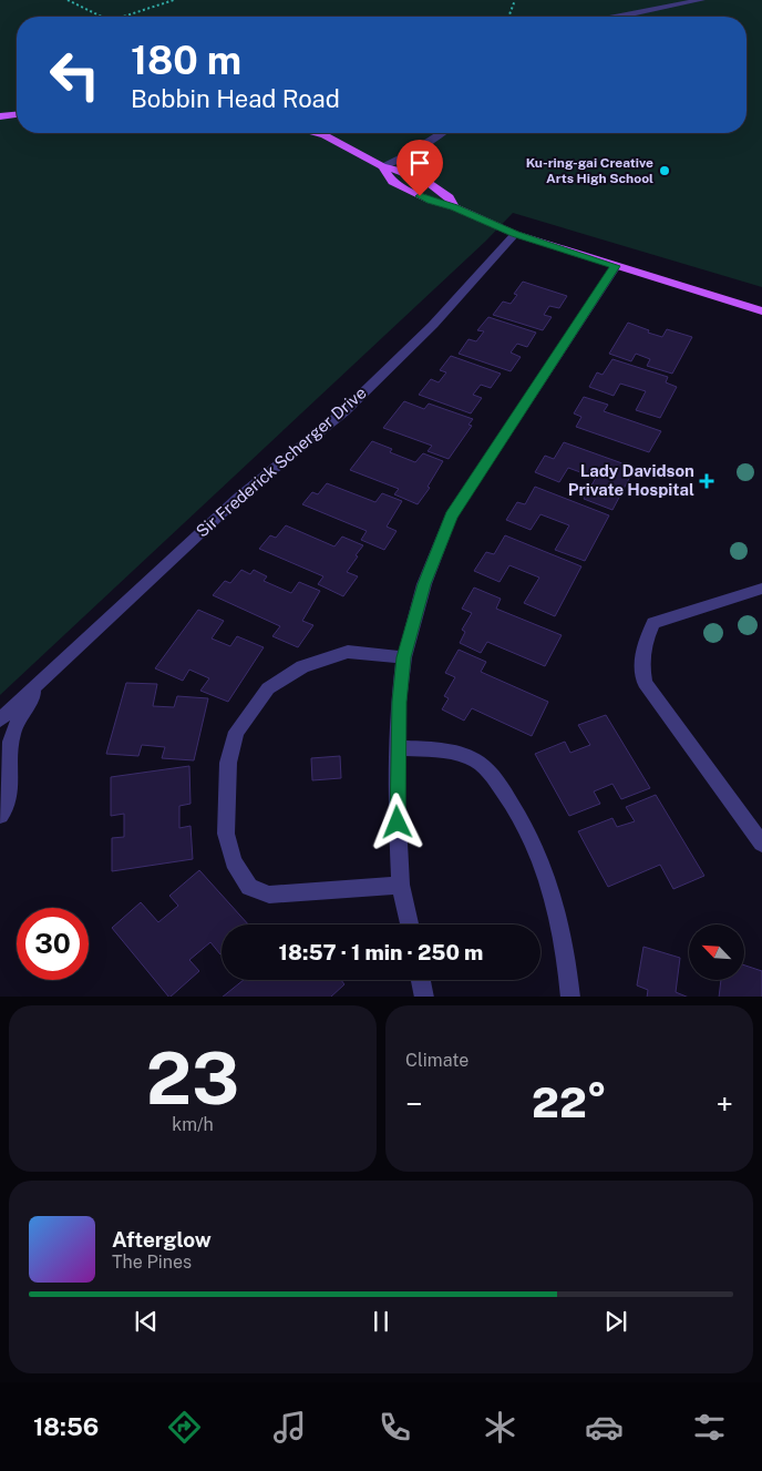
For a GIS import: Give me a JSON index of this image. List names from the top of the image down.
{
  "streets": {
    "street": ["Sir Frederick Scherger Drive"]
  },
  "places": {
    "other": ["Ku-ring-gai Creative Arts High School"],
    "health": ["Lady Davidson Private Hospital"]
  },
  "north": "top left",
  "page": {
    "turn": ["180 m", "Bobbin Head Road"],
    "limit": "30",
    "trip": "18:57 · 1 min · 250 m",
    "tile": [
      ["23", "km/h"],
      "Climate"
    ],
    "heat": ["−", "22°", "+"],
    "song": ["Afterglow", "The Pines"],
    "tabs": "18:56"
  }
}
